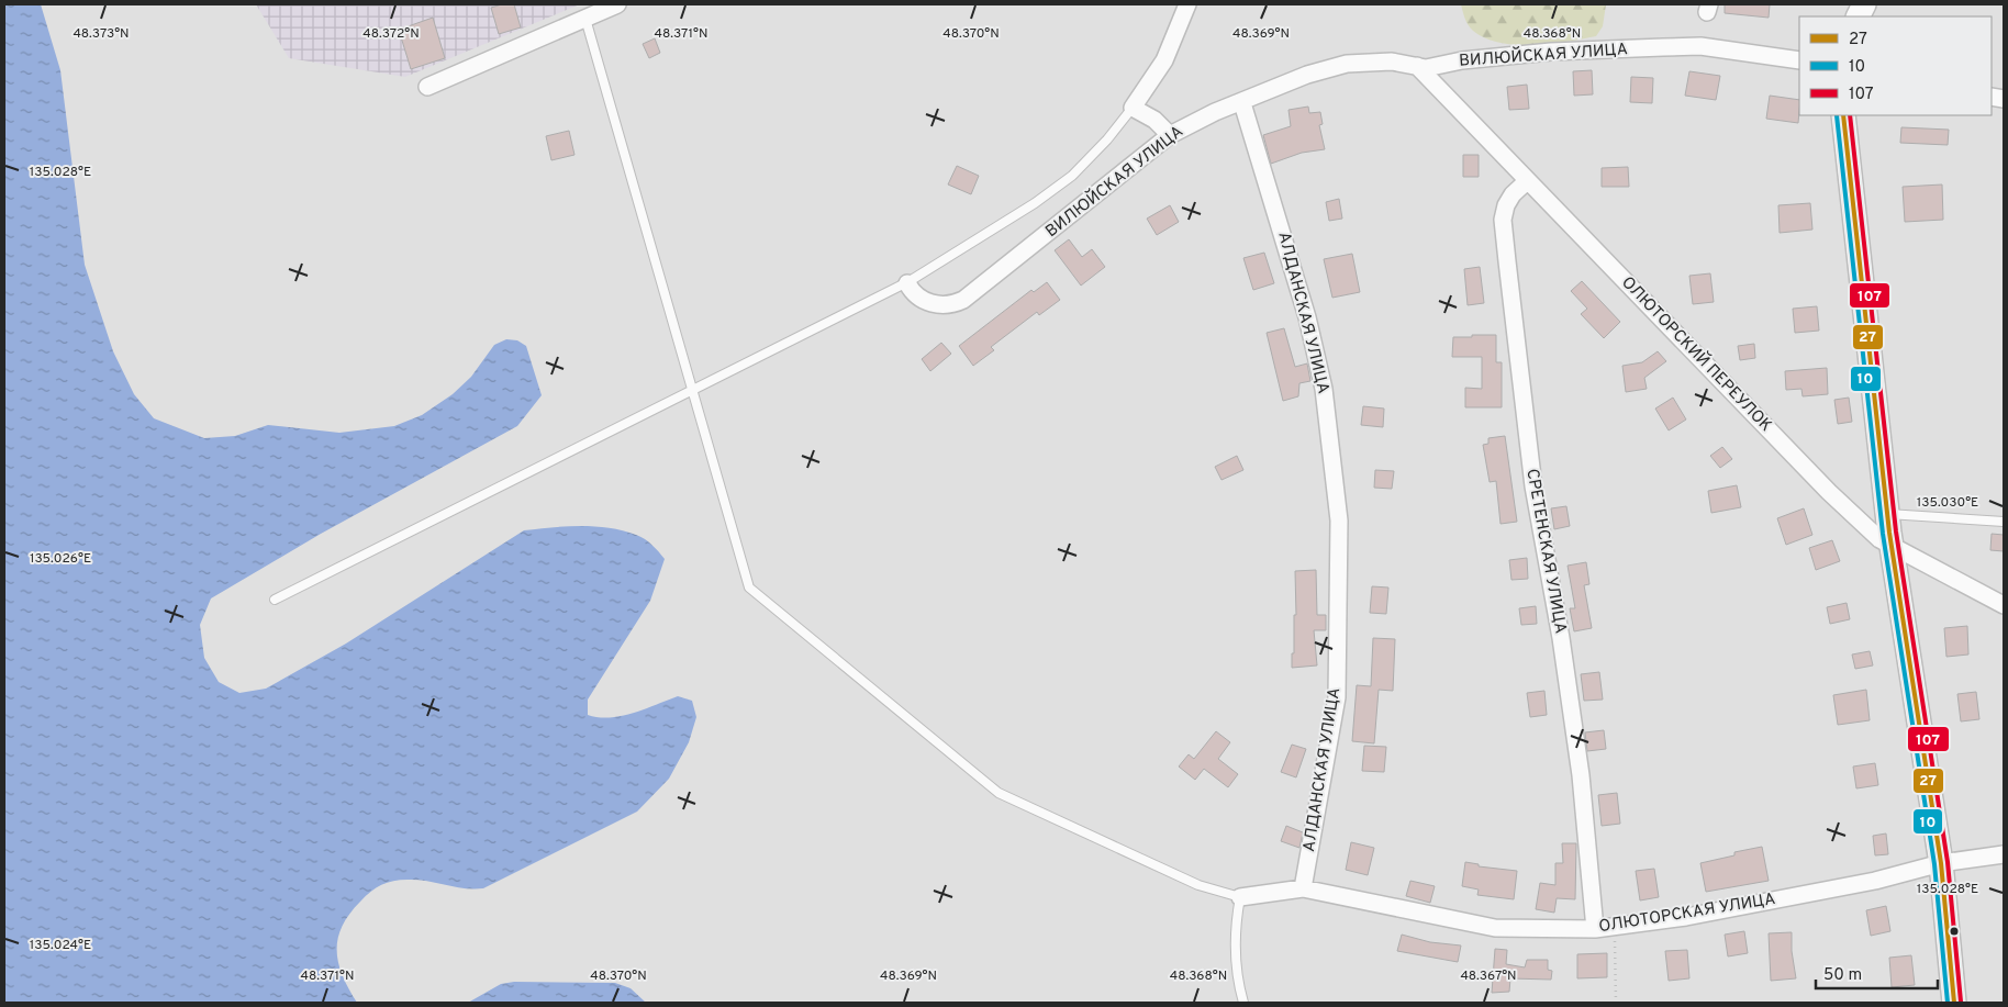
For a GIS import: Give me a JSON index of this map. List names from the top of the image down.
{
  "streets": {
    "street": [
      "ВИЛЮЙСКАЯ УЛИЦА",
      "АЛДАНСКАЯ УЛИЦА",
      "ОЛЮТОРСКИЙ ПЕРЕУЛОК",
      "СРЕТЕНСКАЯ УЛИЦА",
      "ОЛЮТОРСКАЯ УЛИЦА"
    ]
  },
  "crossings": [
    ["ВИЛЮЙСКАЯ УЛИЦА", "АЛДАНСКАЯ УЛИЦА"],
    ["ВИЛЮЙСКАЯ УЛИЦА", "ОЛЮТОРСКИЙ ПЕРЕУЛОК"],
    ["АЛДАНСКАЯ УЛИЦА", "ОЛЮТОРСКАЯ УЛИЦА"],
    ["ОЛЮТОРСКИЙ ПЕРЕУЛОК", "СРЕТЕНСКАЯ УЛИЦА"],
    ["СРЕТЕНСКАЯ УЛИЦА", "ОЛЮТОРСКАЯ УЛИЦА"]
  ],
  "lines": ["transit line 27", "transit line 10", "transit line 107"],
  "legend": ["27", "10", "107"],
  "scale_bar": "50 m",
  "coordinates": [
    "48.373°N",
    "48.372°N",
    "48.371°N",
    "48.370°N",
    "48.369°N",
    "48.368°N",
    "135.028°E",
    "135.030°E",
    "135.026°E",
    "135.024°E",
    "48.367°N"
  ]
}
